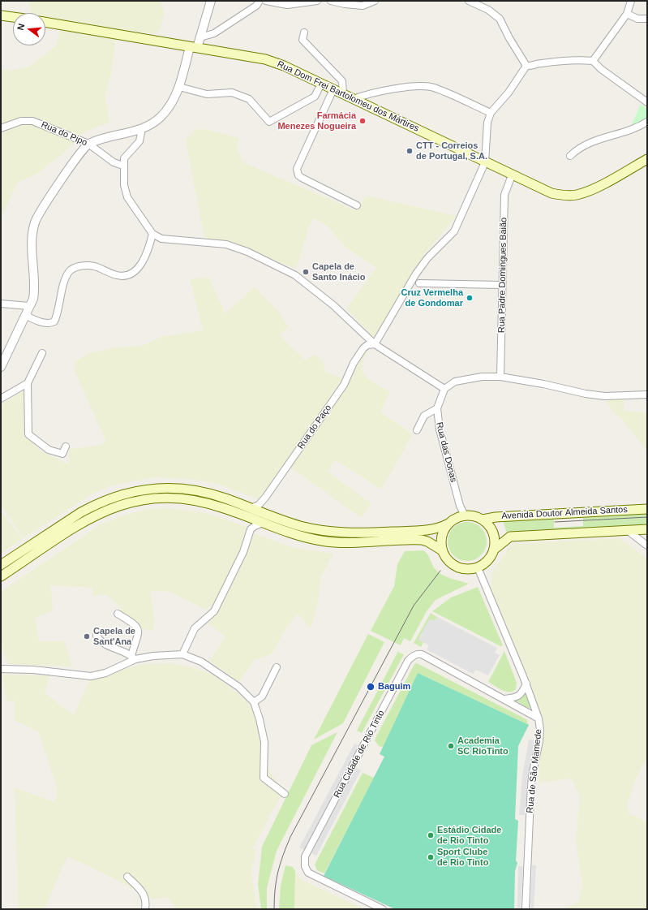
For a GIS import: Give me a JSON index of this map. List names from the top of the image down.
{
  "streets": {
    "main road": ["Rua Dom Frei Bartolomeu dos Mártires", "Avenida Doutor Almeida Santos"],
    "street": [
      "Rua do Pipo",
      "Rua Padre Domingues Baião",
      "Rua do Paço",
      "Rua das Donas",
      "Rua Cidade de Rio Tinto",
      "Rua de São Mamede"
    ]
  },
  "crossings": [
    ["Rua Dom Frei Bartolomeu dos Mártires", "Rua Padre Domingues Baião"],
    ["Rua das Donas", "Avenida Doutor Almeida Santos"],
    ["Rua das Donas", "Rua de São Mamede"],
    ["Avenida Doutor Almeida Santos", "Rua de São Mamede"],
    ["Rua Cidade de Rio Tinto", "Rua de São Mamede"]
  ],
  "places": [
    "Farmácia Menezes Nogueira",
    "CTT - Correios de Portugal, S.A.",
    "Capela de Santo Inácio",
    "Cruz Vermelha de Gondomar",
    "Capela de Sant'Ana",
    "Baguim",
    "Academia SC RioTinto",
    "Estádio Cidade de Rio Tinto",
    "Sport Clube de Rio Tinto"
  ],
  "north": "left"
}
